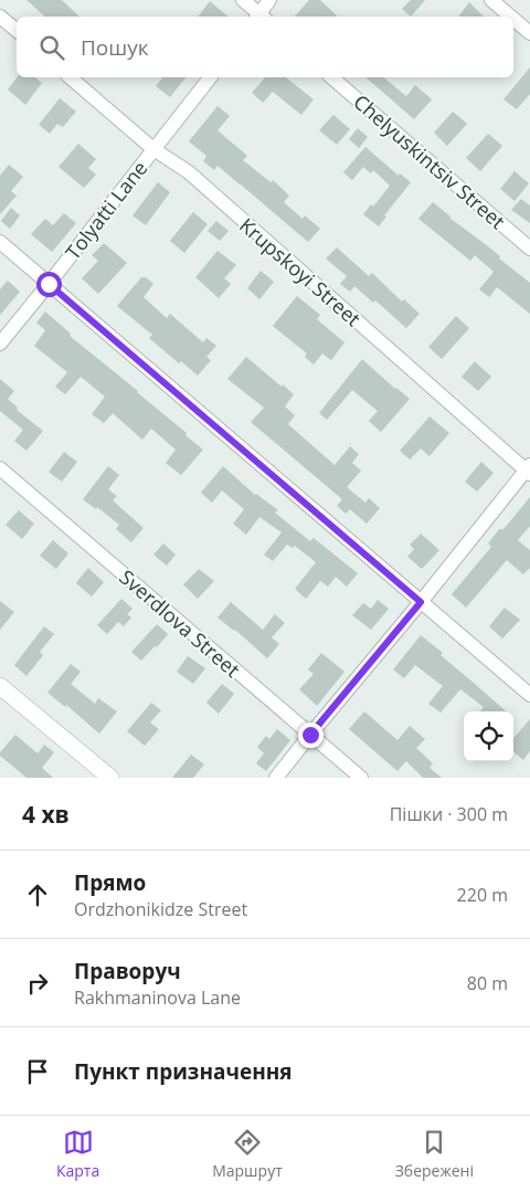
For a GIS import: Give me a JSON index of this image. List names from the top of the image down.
{
  "streets": {
    "street": [
      "Chelyuskintsiv Street",
      "Tolyatti Lane",
      "Krupskoyi Street",
      "Sverdlova Street"
    ]
  },
  "crossings": [
    ["Tolyatti Lane", "Krupskoyi Street"]
  ],
  "page": {
    "search": "Пошук",
    "heading": ["4 хв", "Пішки · 300 m"],
    "list": [
      ["Прямо", "Ordzhonikidze Street", "220 m"],
      ["Праворуч", "Rakhmaninova Lane", "80 m"],
      "Пункт призначення"
    ],
    "nav": ["Карта", "Маршрут", "Збережені"]
  }
}
